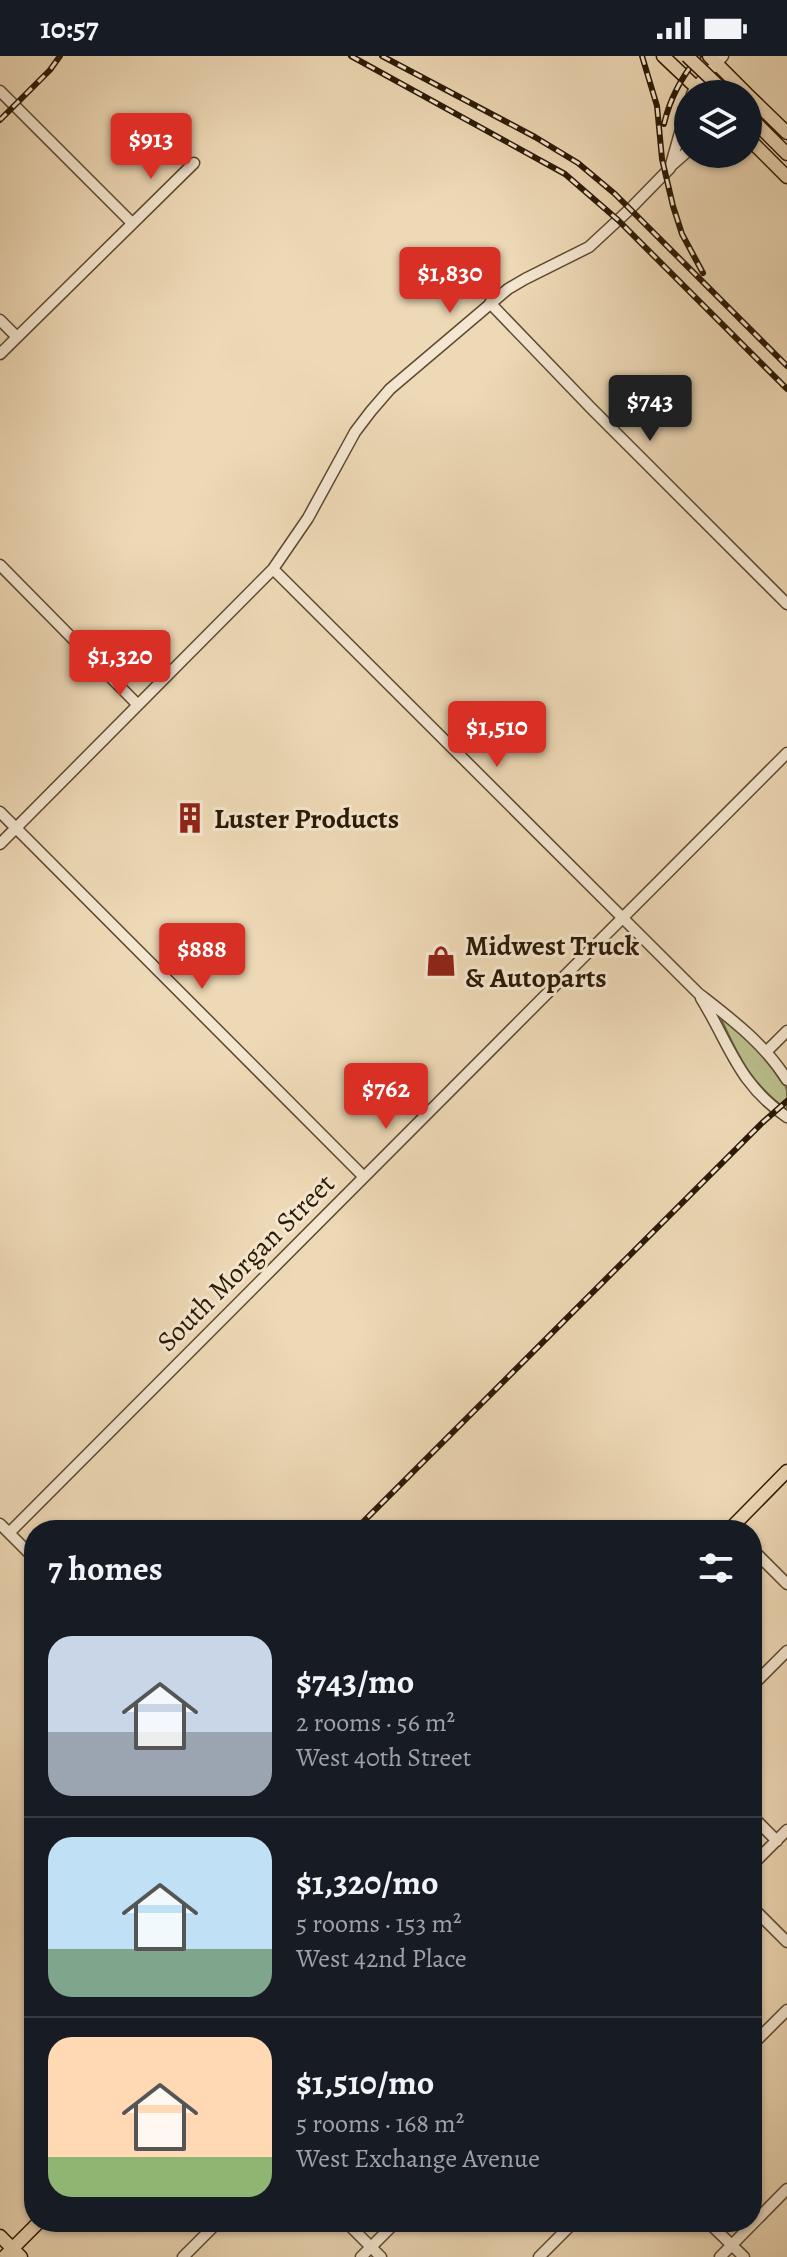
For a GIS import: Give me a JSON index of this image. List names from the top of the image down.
{
  "streets": {
    "street": ["South Morgan Street"]
  },
  "places": {
    "building": ["Luster Products"],
    "shop": ["Midwest Truck & Autoparts"]
  },
  "page": {
    "status": "10:57",
    "price": [
      "$913",
      "$1,830",
      "$743",
      "$1,320",
      "$1,510",
      "$888",
      "$762"
    ],
    "heading": "7 homes",
    "list": [
      {
        "name": "$743/mo",
        "note": "2 rooms · 56 m² · West 40th Street"
      },
      {
        "name": "$1,320/mo",
        "note": "5 rooms · 153 m² · West 42nd Place"
      },
      {
        "name": "$1,510/mo",
        "note": "5 rooms · 168 m² · West Exchange Avenue"
      }
    ]
  }
}
